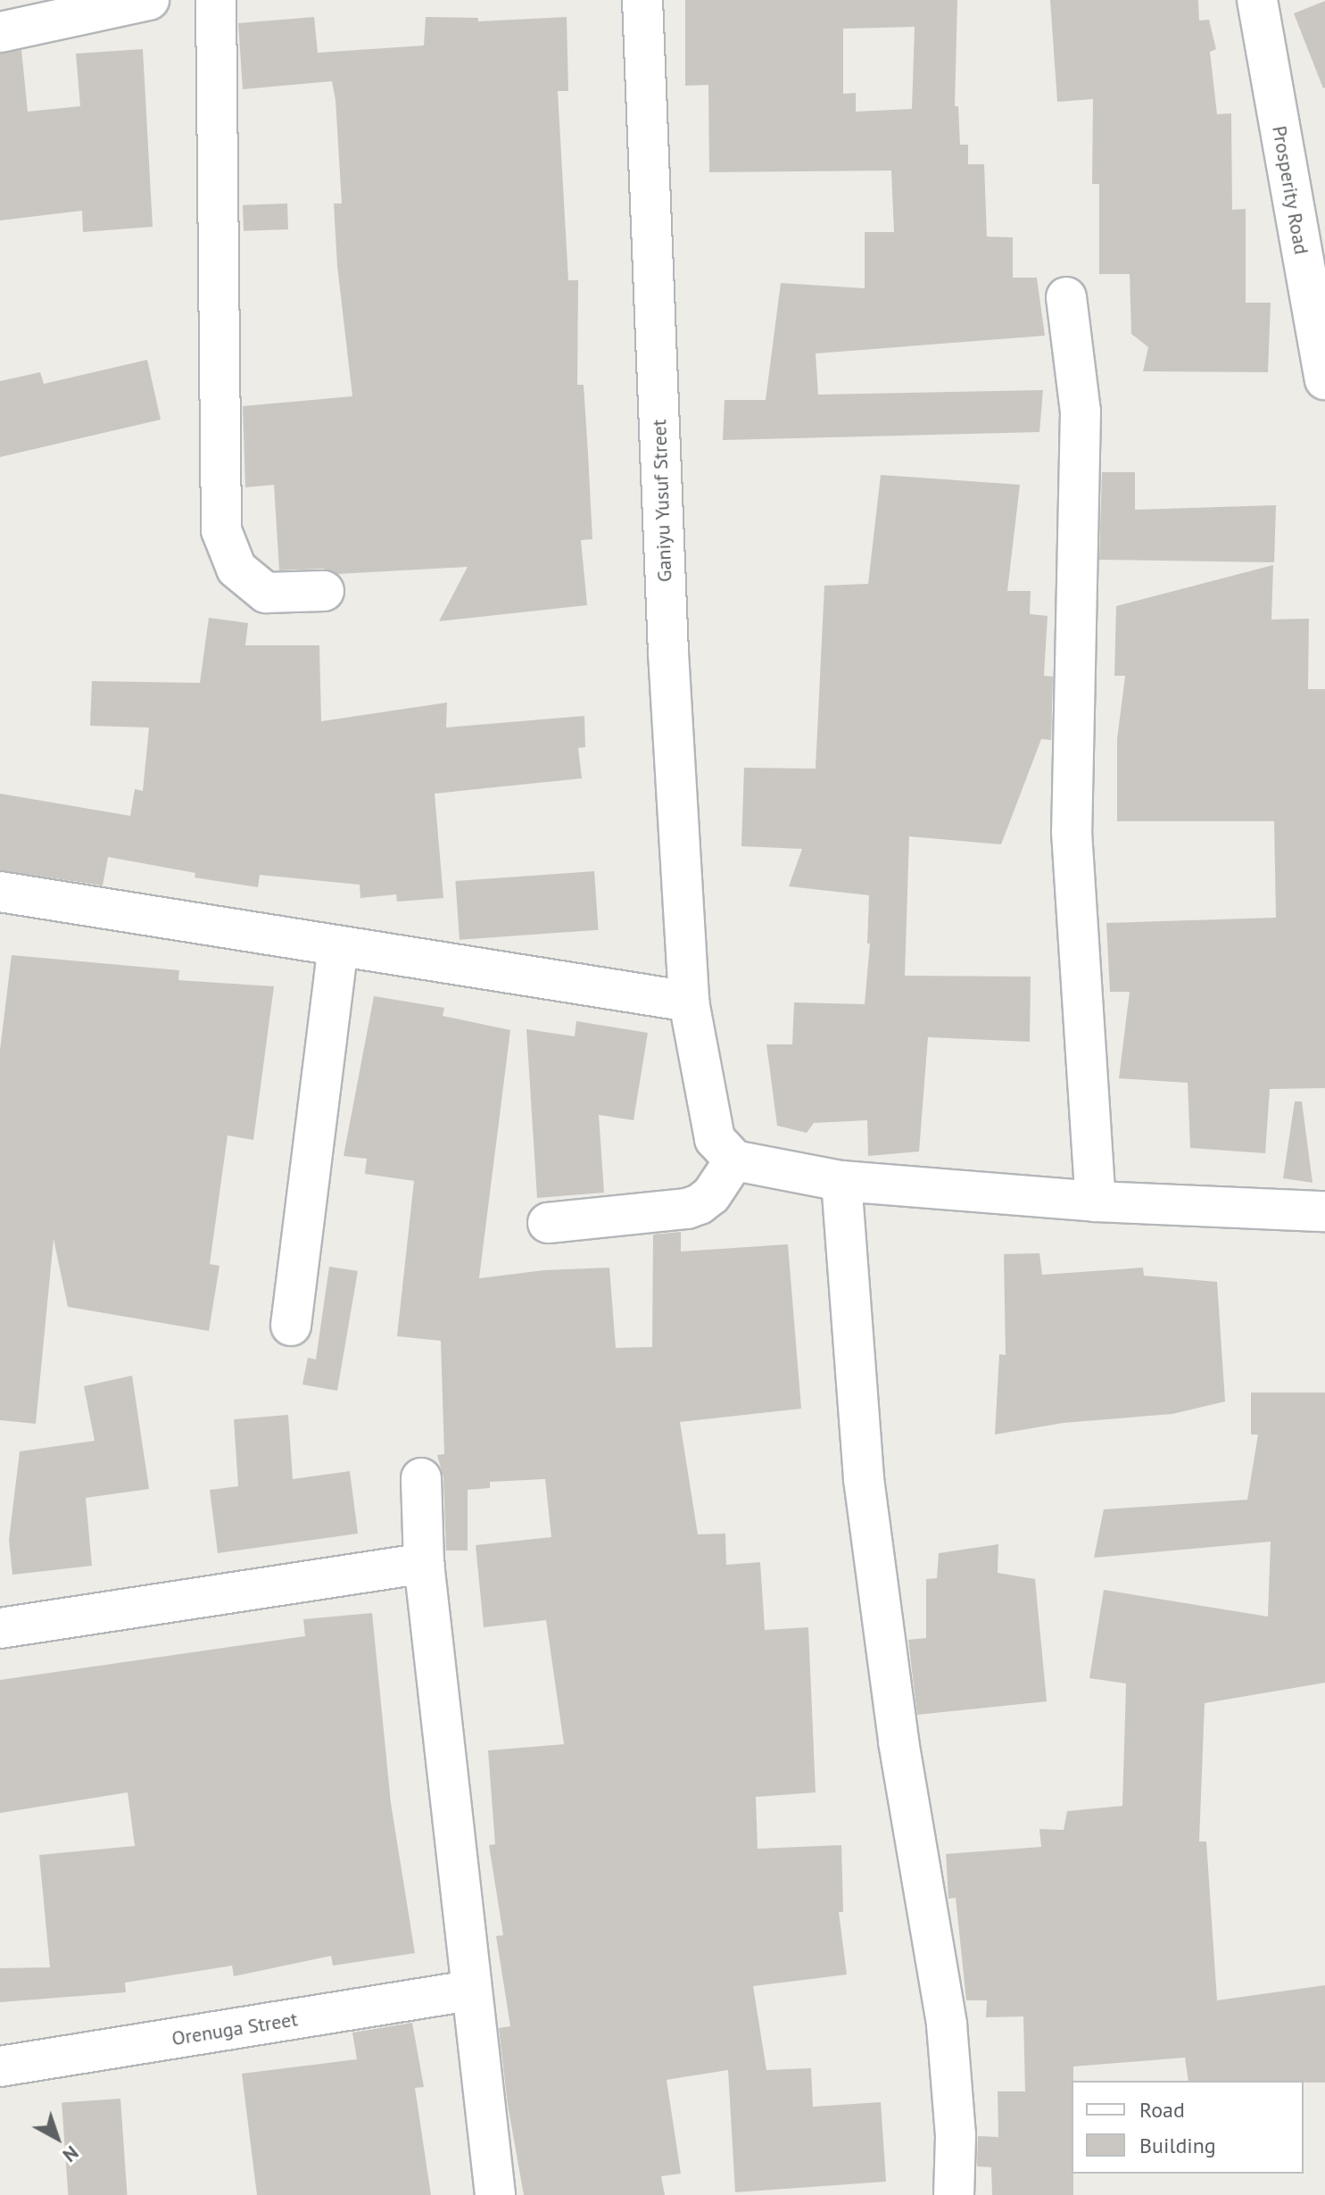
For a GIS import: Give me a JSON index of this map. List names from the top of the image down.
{
  "streets": {
    "street": ["Prosperity Road", "Ganiyu Yusuf Street", "Orenuga Street"]
  },
  "legend": ["Road", "Building"],
  "north": "bottom right"
}
